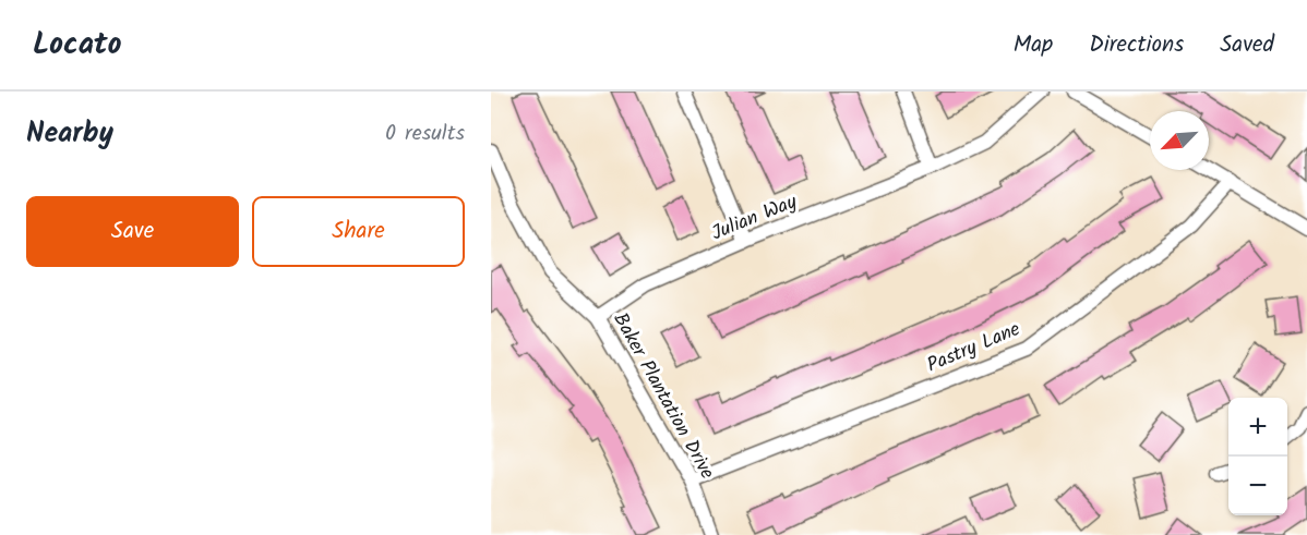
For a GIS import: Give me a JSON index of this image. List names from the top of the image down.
{
  "streets": {
    "street": ["Julian Way", "Pastry Lane", "Baker Plantation Drive"]
  },
  "crossings": [
    ["Julian Way", "Baker Plantation Drive"],
    ["Pastry Lane", "Baker Plantation Drive"]
  ],
  "north": "bottom left",
  "page": {
    "header": "Locato",
    "nav": ["Map", "Directions", "Saved"],
    "heading": ["Nearby", "0 results"],
    "buttons": ["Save", "Share"],
    "map_buttons": ["+", "−"]
  }
}
